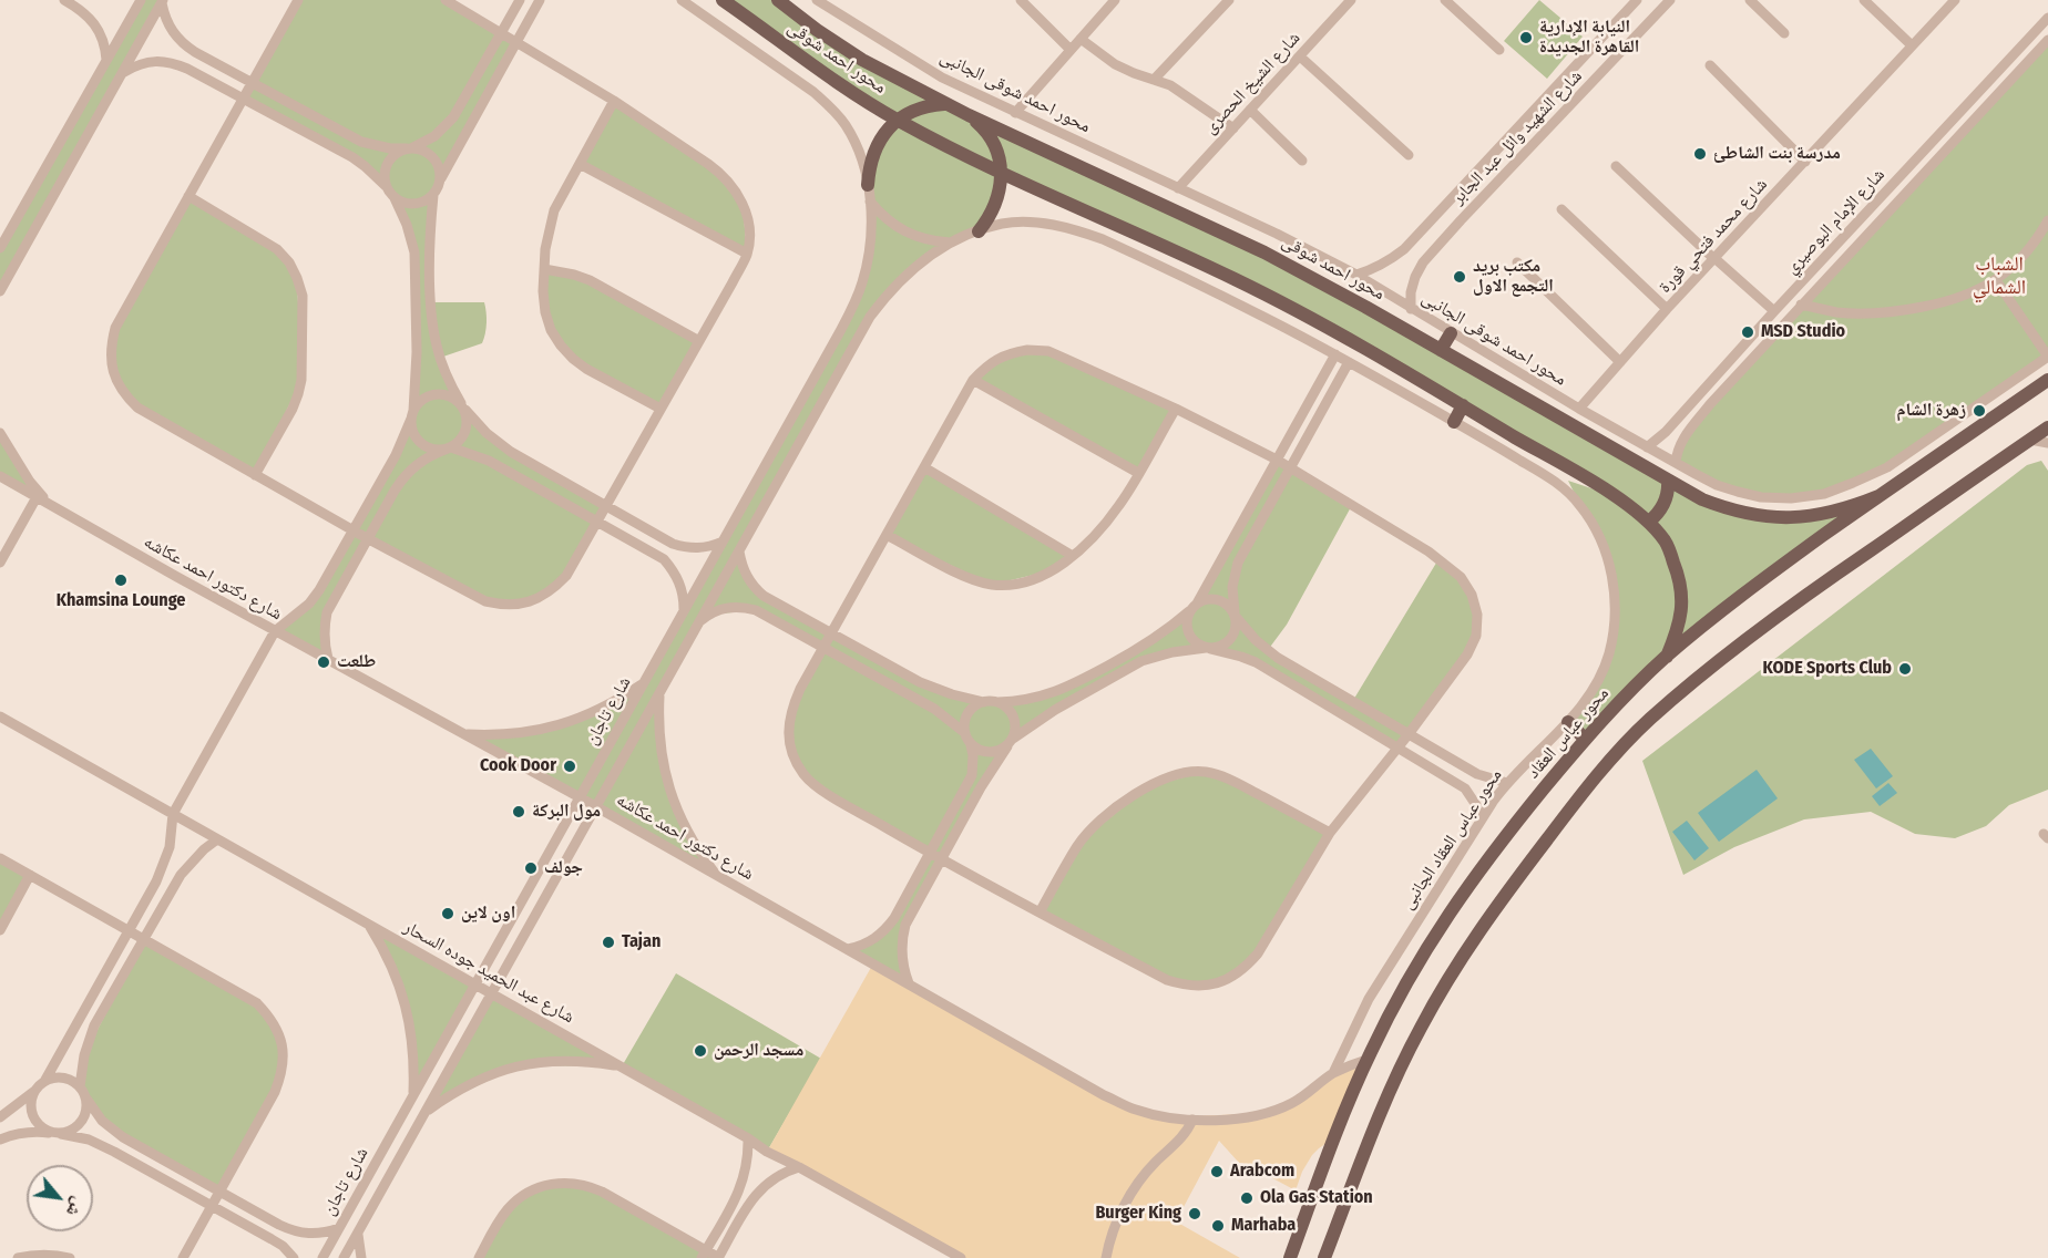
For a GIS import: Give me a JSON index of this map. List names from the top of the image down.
{
  "streets": {
    "main road": ["محور احمد شوقى", "محور عباس العقاد"],
    "street": [
      "شارع الشيخ الحصرى",
      "محور احمد شوقى الجانبى",
      "شارع الشهيد وائل عبد الجابر",
      "شارع الإمام البوصيري",
      "شارع محمد فتحي قورة",
      "شارع دكتور احمد عكاشه",
      "شارع تاجان",
      "محور عباس العقاد الجانبى",
      "شارع عبد الحميد جوده السحار"
    ]
  },
  "crossings": [
    ["محور احمد شوقى", "شارع تاجان"],
    ["محور احمد شوقى", "محور عباس العقاد"],
    ["شارع الشيخ الحصرى", "محور احمد شوقى الجانبى"],
    ["محور احمد شوقى الجانبى", "شارع الشهيد وائل عبد الجابر"],
    ["محور احمد شوقى الجانبى", "شارع الإمام البوصيري"],
    ["محور احمد شوقى الجانبى", "شارع محمد فتحي قورة"],
    ["شارع دكتور احمد عكاشه", "شارع تاجان"],
    ["شارع دكتور احمد عكاشه", "محور عباس العقاد"],
    ["شارع دكتور احمد عكاشه", "محور عباس العقاد الجانبى"],
    ["شارع تاجان", "شارع عبد الحميد جوده السحار"]
  ],
  "districts": ["الشباب الشمالي"],
  "places": [
    "النيابة الإدارية القاهرة الجديدة",
    "مدرسة بنت الشاطئ",
    "مكتب بريد التجمع الاول",
    "MSD Studio",
    "زهرة الشام",
    "Khamsina Lounge",
    "طلعت",
    "KODE Sports Club",
    "Cook Door",
    "مول البركة",
    "جولف",
    "اون لاين",
    "Tajan",
    "مسجد الرحمن",
    "Arabcom",
    "Ola Gas Station",
    "Burger King",
    "Marhaba"
  ],
  "north": "bottom right"
}
